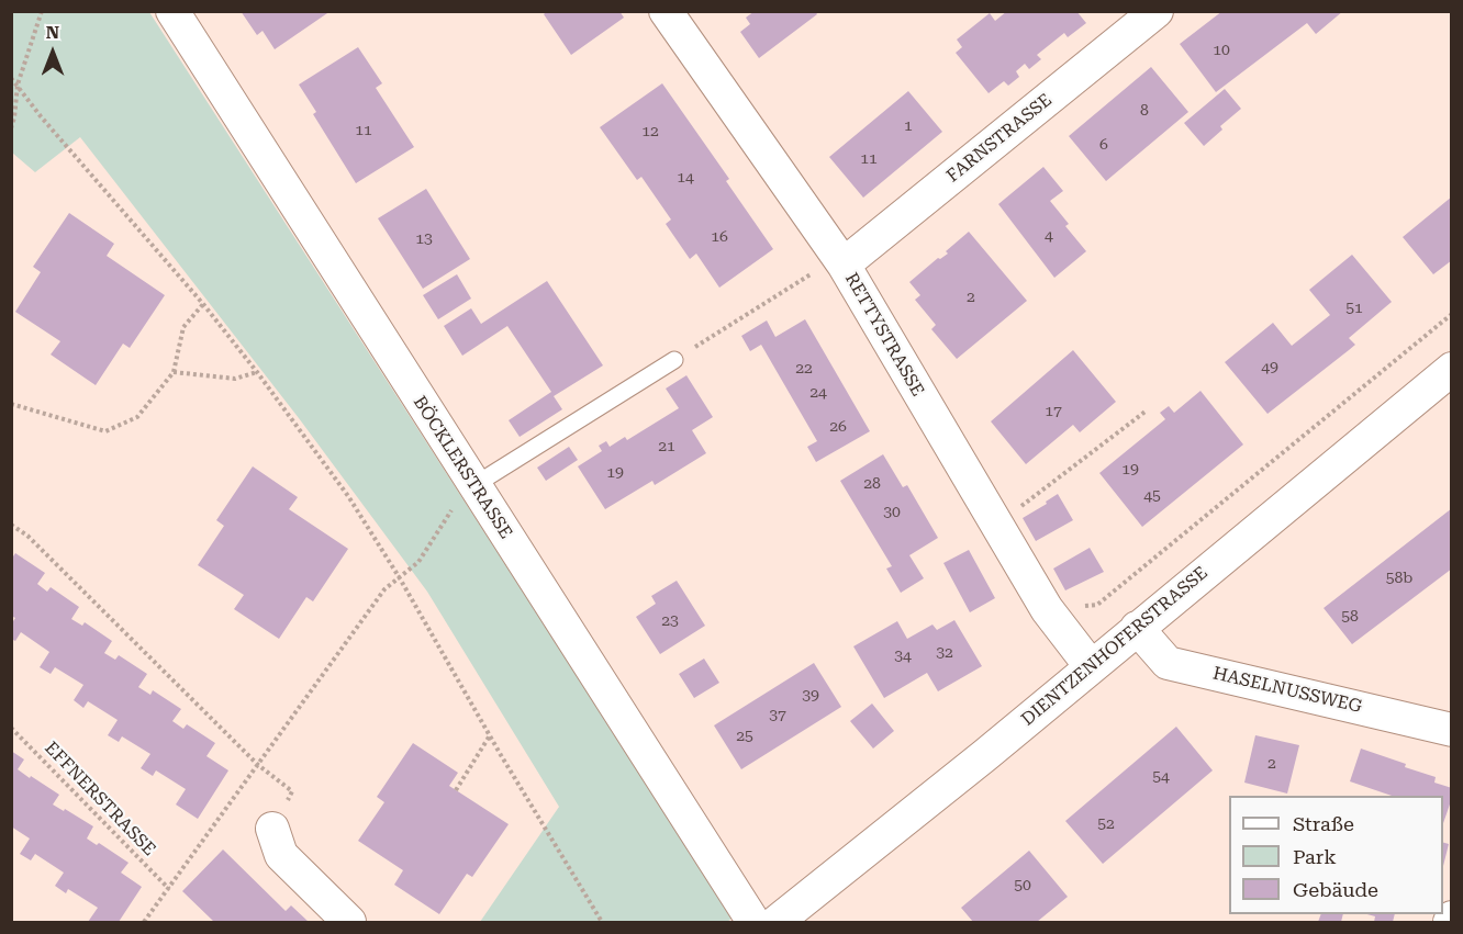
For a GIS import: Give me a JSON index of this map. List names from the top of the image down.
{
  "streets": {
    "street": [
      "FARNSTRASSE",
      "RETTYSTRASSE",
      "BÖCKLERSTRASSE",
      "DIENTZENHOFERSTRASSE",
      "HASELNUSSWEG"
    ],
    "path": ["EFFNERSTRASSE"]
  },
  "crossings": [
    ["FARNSTRASSE", "RETTYSTRASSE"],
    ["RETTYSTRASSE", "DIENTZENHOFERSTRASSE"],
    ["DIENTZENHOFERSTRASSE", "HASELNUSSWEG"]
  ],
  "house_numbers": [
    "10",
    "8",
    "1",
    "11",
    "12",
    "6",
    "11",
    "14",
    "4",
    "16",
    "13",
    "2",
    "51",
    "49",
    "22",
    "24",
    "17",
    "26",
    "21",
    "19",
    "19",
    "28",
    "45",
    "30",
    "58b",
    "58",
    "23",
    "32",
    "34",
    "39",
    "37",
    "25",
    "2",
    "54",
    "52",
    "50"
  ],
  "legend": ["Straße", "Park", "Gebäude"],
  "north": "top"
}
